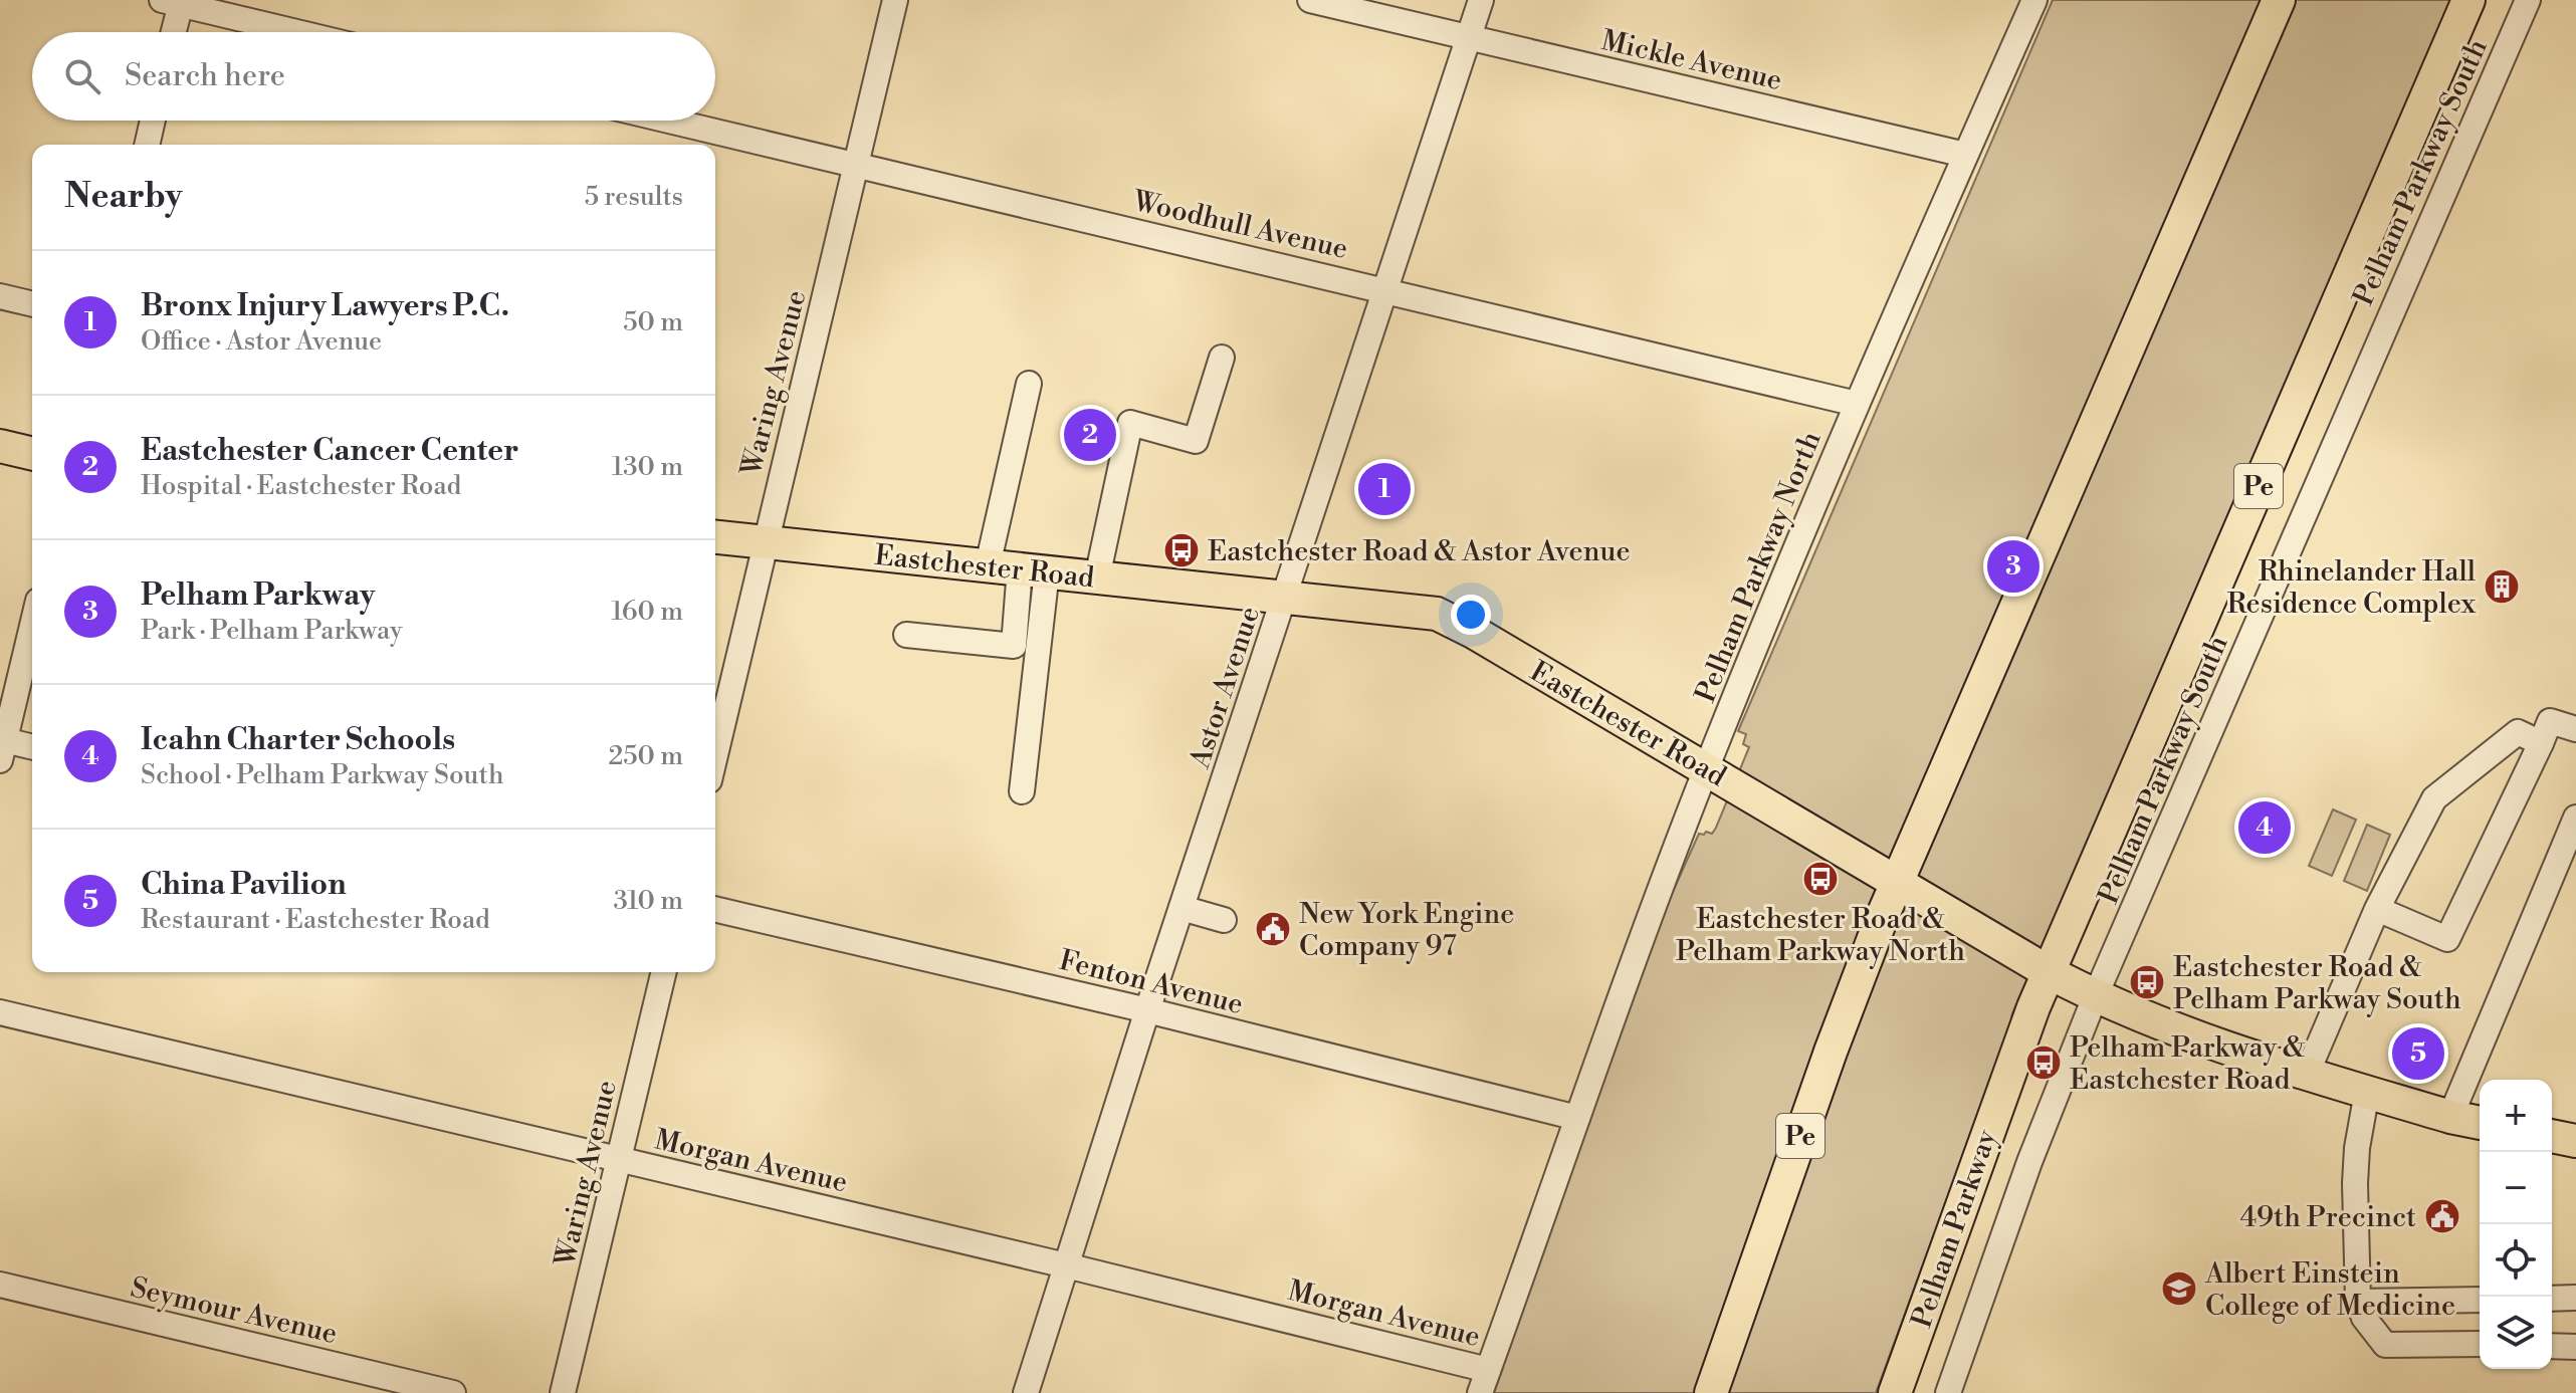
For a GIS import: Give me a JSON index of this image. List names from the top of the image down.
{
  "streets": {
    "main road": ["Pe", "Eastchester Road", "Pelham Parkway"],
    "street": [
      "Mickle Avenue",
      "Pelham Parkway South",
      "Woodhull Avenue",
      "Waring Avenue",
      "Pelham Parkway North",
      "Astor Avenue",
      "Fenton Avenue",
      "Morgan Avenue",
      "Seymour Avenue"
    ]
  },
  "crossings": [
    ["Mickle Avenue", "Pelham Parkway North"],
    ["Mickle Avenue", "Astor Avenue"],
    ["Pelham Parkway South", "Eastchester Road"],
    ["Woodhull Avenue", "Waring Avenue"],
    ["Woodhull Avenue", "Pelham Parkway North"],
    ["Woodhull Avenue", "Astor Avenue"],
    ["Waring Avenue", "Eastchester Road"],
    ["Waring Avenue", "Morgan Avenue"],
    ["Pe", "Eastchester Road"],
    ["Eastchester Road", "Pelham Parkway North"],
    ["Eastchester Road", "Astor Avenue"],
    ["Eastchester Road", "Pelham Parkway"],
    ["Pelham Parkway North", "Fenton Avenue"],
    ["Pelham Parkway North", "Morgan Avenue"],
    ["Astor Avenue", "Fenton Avenue"],
    ["Astor Avenue", "Morgan Avenue"]
  ],
  "places": {
    "bus stop": [
      "Eastchester Road & Astor Avenue",
      "Eastchester Road & Pelham Parkway North",
      "Eastchester Road & Pelham Parkway South",
      "Pelham Parkway & Eastchester Road"
    ],
    "building": ["Rhinelander Hall Residence Complex"],
    "public building": ["New York Engine Company 97", "49th Precinct"],
    "school or university": ["Albert Einstein College of Medicine"]
  },
  "page": {
    "search": "Search here",
    "heading": ["Nearby", "5 results"],
    "list": [
      {
        "mark": "1",
        "name": "Bronx Injury Lawyers P.C.",
        "note": "Office · Astor Avenue",
        "value": "50 m"
      },
      {
        "mark": "2",
        "name": "Eastchester Cancer Center",
        "note": "Hospital · Eastchester Road",
        "value": "130 m"
      },
      {
        "mark": "3",
        "name": "Pelham Parkway",
        "note": "Park · Pelham Parkway",
        "value": "160 m"
      },
      {
        "mark": "4",
        "name": "Icahn Charter Schools",
        "note": "School · Pelham Parkway South",
        "value": "250 m"
      },
      {
        "mark": "5",
        "name": "China Pavilion",
        "note": "Restaurant · Eastchester Road",
        "value": "310 m"
      }
    ],
    "pins": [
      "2",
      "1",
      "3",
      "4",
      "5"
    ],
    "map_buttons": ["+", "−"]
  }
}
